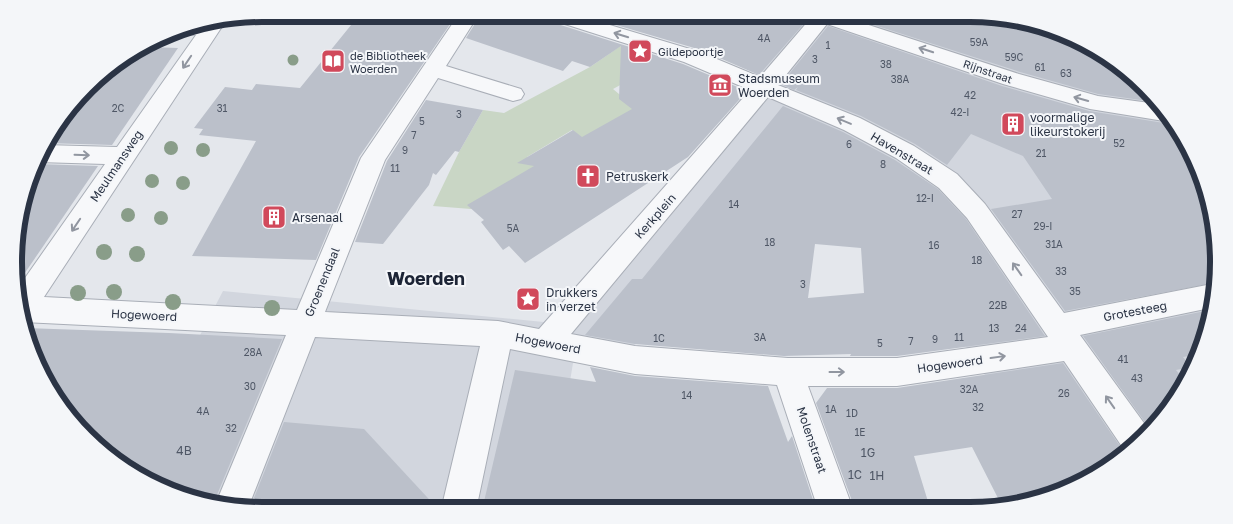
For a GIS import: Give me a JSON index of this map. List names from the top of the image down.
{
  "streets": {
    "street": [
      "Rijnstraat",
      "Havenstraat",
      "Meulmansweg",
      "Kerkplein",
      "Groenendaal",
      "Grotesteeg",
      "Hogewoerd",
      "Molenstraat"
    ]
  },
  "crossings": [
    ["Havenstraat", "Kerkplein"],
    ["Havenstraat", "Grotesteeg"],
    ["Havenstraat", "Hogewoerd"],
    ["Kerkplein", "Hogewoerd"],
    ["Groenendaal", "Hogewoerd"],
    ["Grotesteeg", "Hogewoerd"],
    ["Hogewoerd", "Molenstraat"]
  ],
  "one_way": ["Rijnstraat", "Havenstraat", "Meulmansweg"],
  "districts": ["Woerden"],
  "places": {
    "place": ["Gildepoortje", "Drukkers in verzet"],
    "library": ["de Bibliotheek Woerden"],
    "museum": ["Stadsmuseum Woerden"],
    "building": ["voormalige likeurstokerij", "Arsenaal"],
    "church": ["Petruskerk"]
  },
  "house_numbers": [
    "4A",
    "59A",
    "1",
    "59C",
    "3",
    "38",
    "61",
    "63",
    "38A",
    "42",
    "2C",
    "31",
    "42-I",
    "3",
    "5",
    "7",
    "52",
    "6",
    "9",
    "21",
    "8",
    "11",
    "12-I",
    "14",
    "27",
    "29-I",
    "5A",
    "18",
    "31A",
    "16",
    "18",
    "33",
    "3",
    "35",
    "22B",
    "13",
    "24",
    "3A",
    "11",
    "1C",
    "9",
    "7",
    "5",
    "28A",
    "41",
    "43",
    "30",
    "32A",
    "26",
    "14",
    "32",
    "1A",
    "4A",
    "1D",
    "32",
    "1E",
    "4B",
    "1G",
    "1C",
    "1H"
  ]
}
